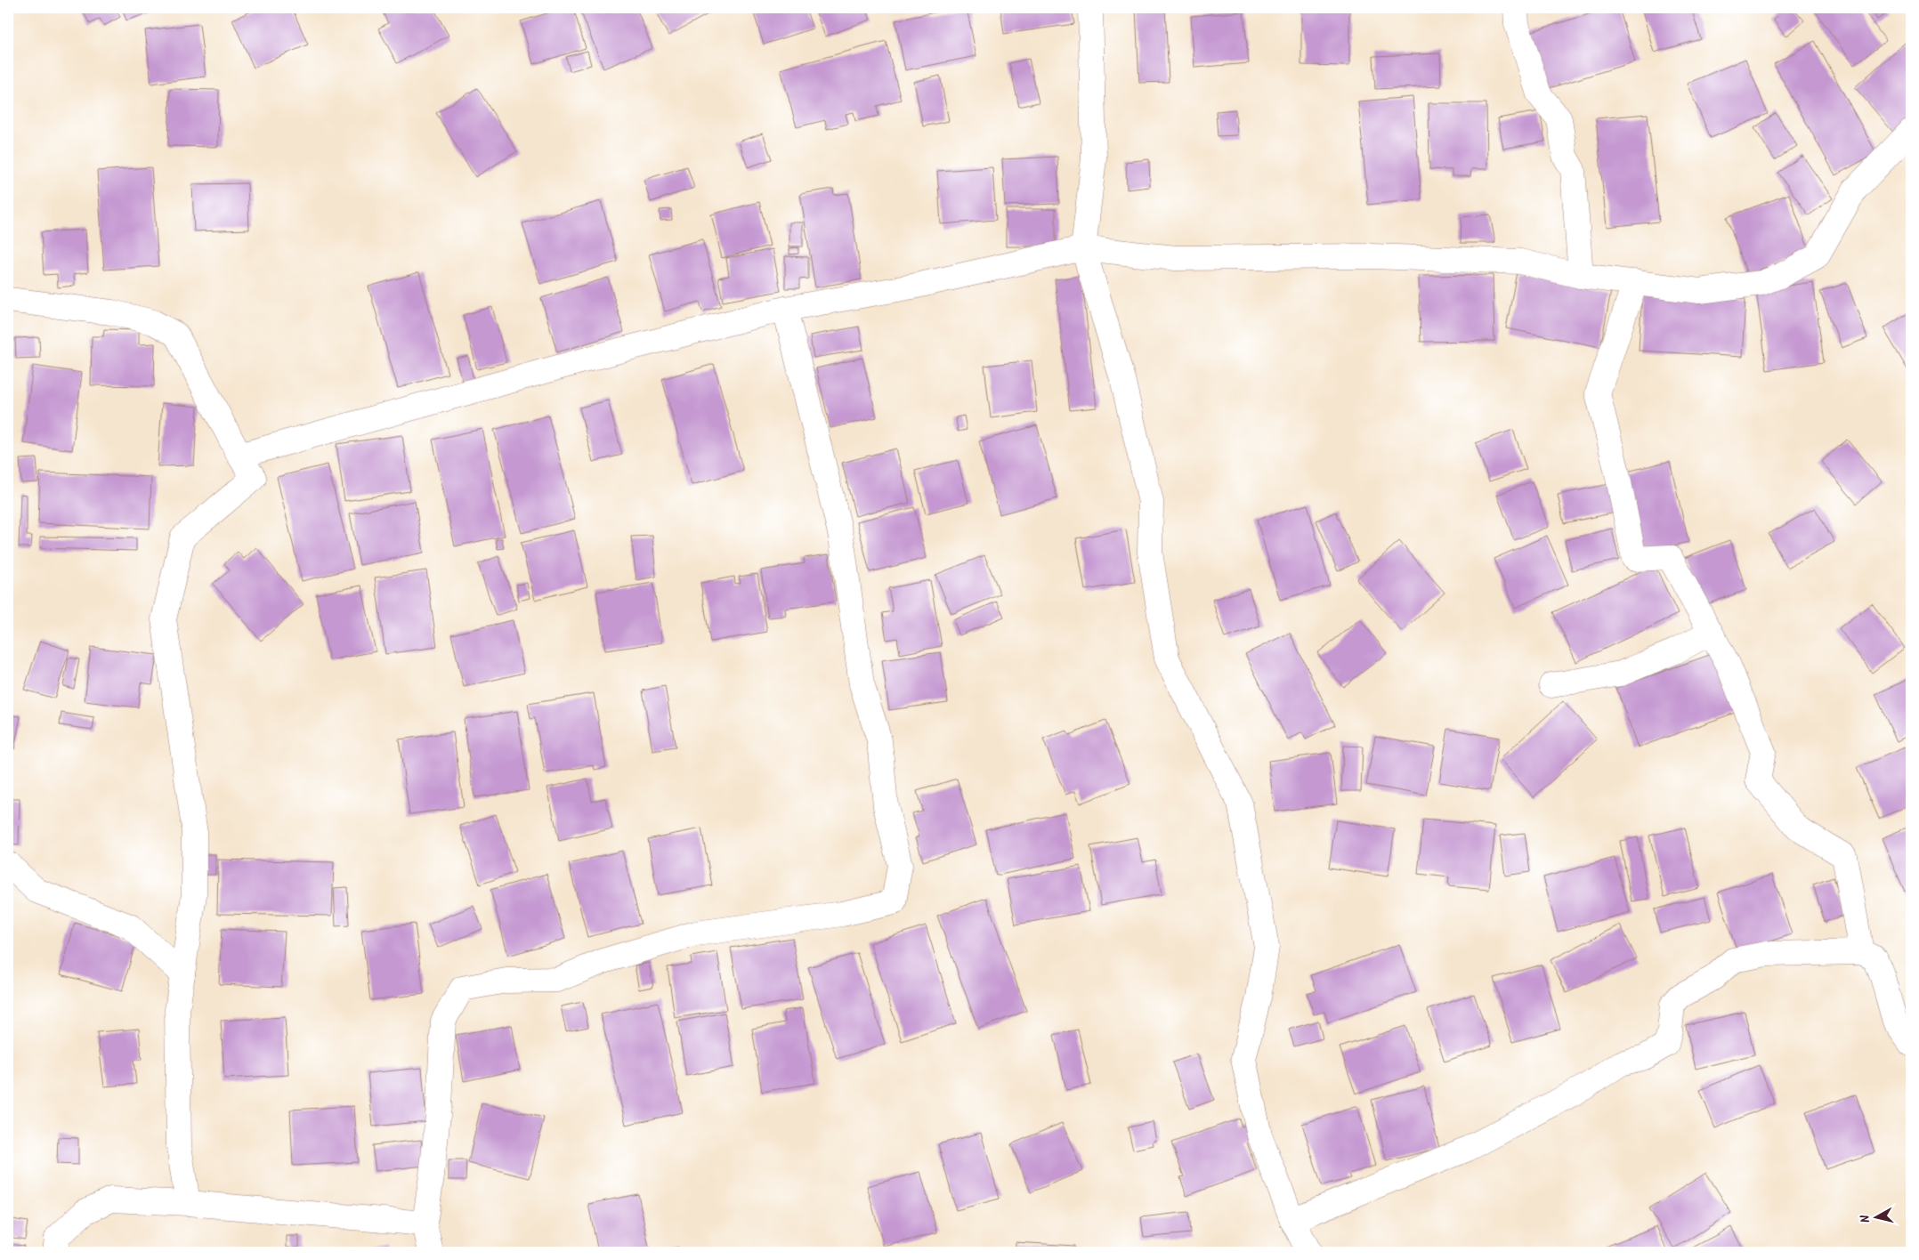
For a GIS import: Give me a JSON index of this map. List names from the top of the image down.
{
  "north": "left"
}
